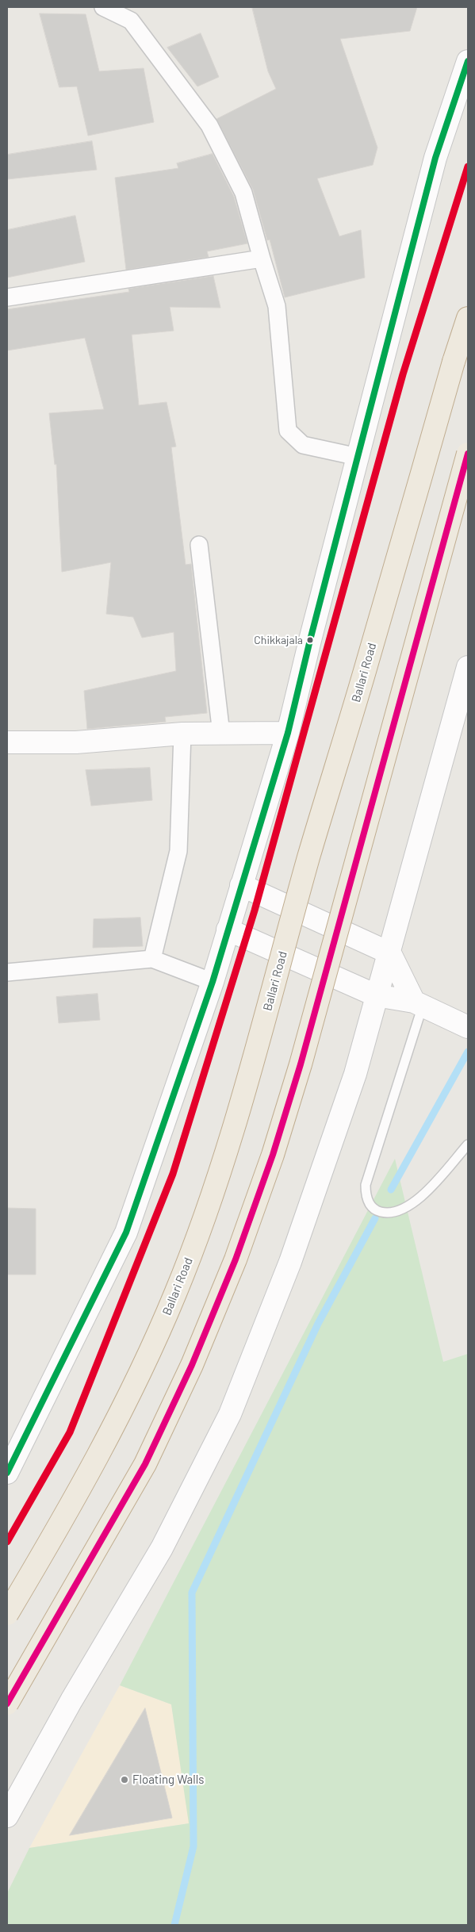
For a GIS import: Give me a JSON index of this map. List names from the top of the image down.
{
  "streets": {
    "highway": ["Ballari Road"]
  },
  "places": ["Chikkajala", "Floating Walls"]
}
